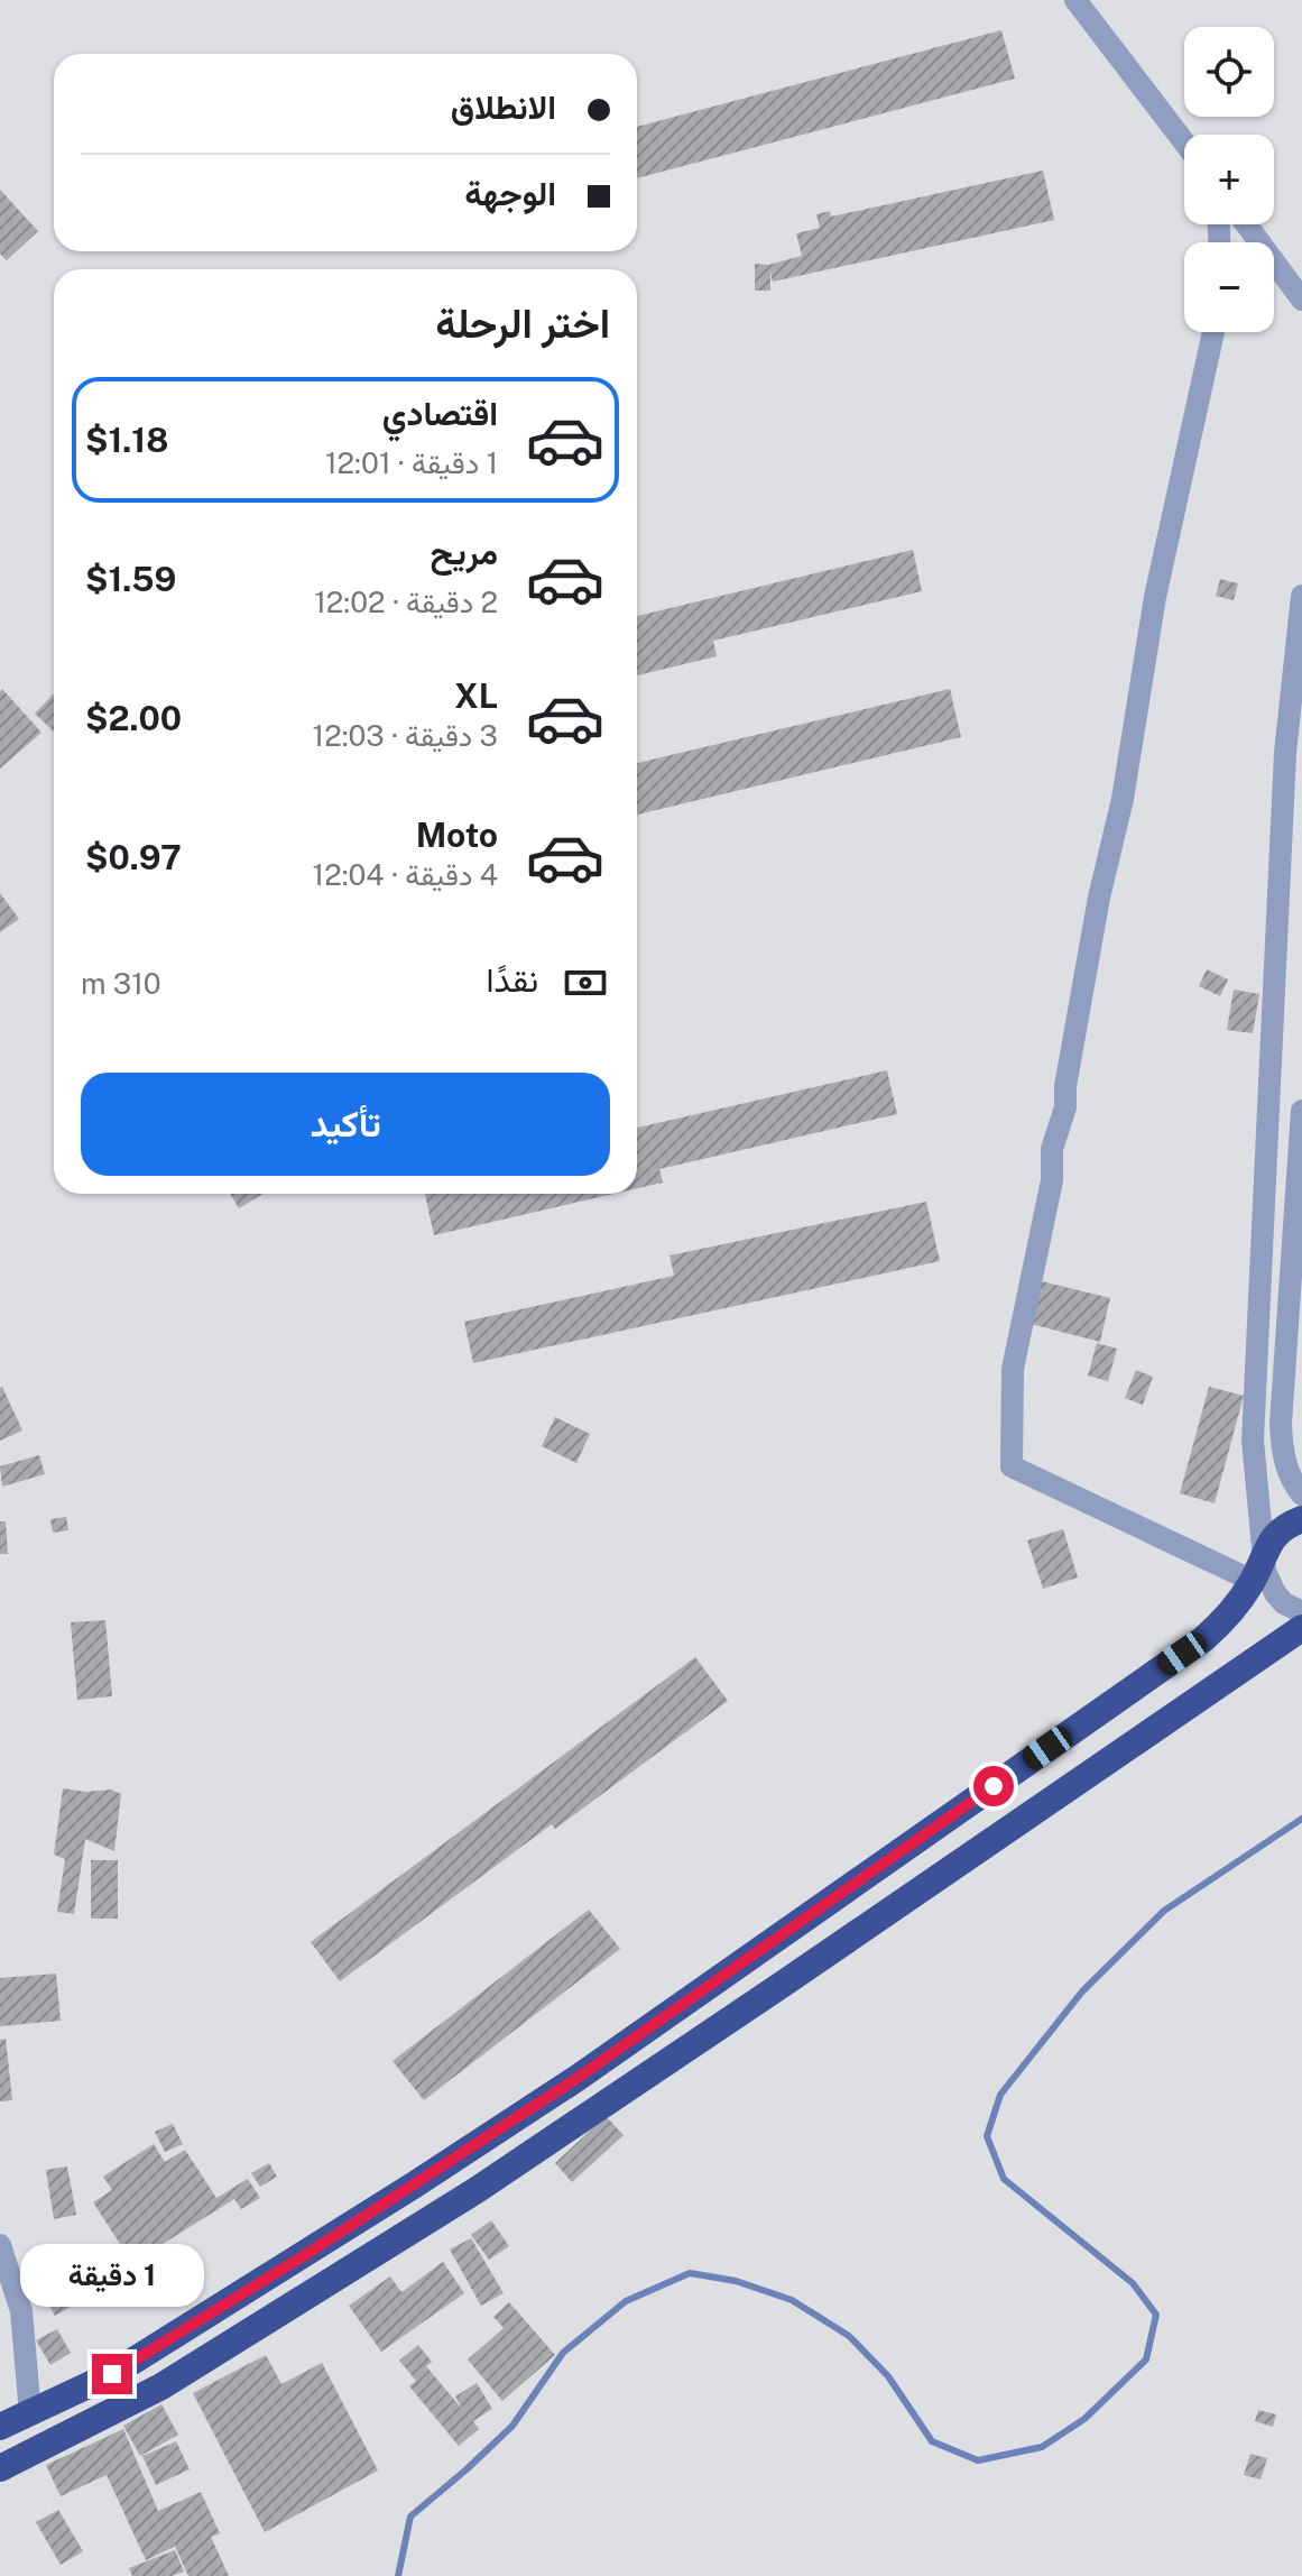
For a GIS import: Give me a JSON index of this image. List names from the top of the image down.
{
  "page": {
    "map_buttons": ["+", "−"],
    "banner": ["الانطلاق", "الوجهة"],
    "heading": "اختر الرحلة",
    "list": [
      {
        "name": "اقتصادي",
        "note": "1 دقيقة · 12:01",
        "value": "$1.18"
      },
      {
        "name": "مريح",
        "note": "2 دقيقة · 12:02",
        "value": "$1.59"
      },
      {
        "name": "XL",
        "note": "3 دقيقة · 12:03",
        "value": "$2.00"
      },
      {
        "name": "Moto",
        "note": "4 دقيقة · 12:04",
        "value": "$0.97"
      }
    ],
    "pay": ["نقدًا", "310 m"],
    "buttons": "تأكيد",
    "bubble": "1 دقيقة"
  }
}
